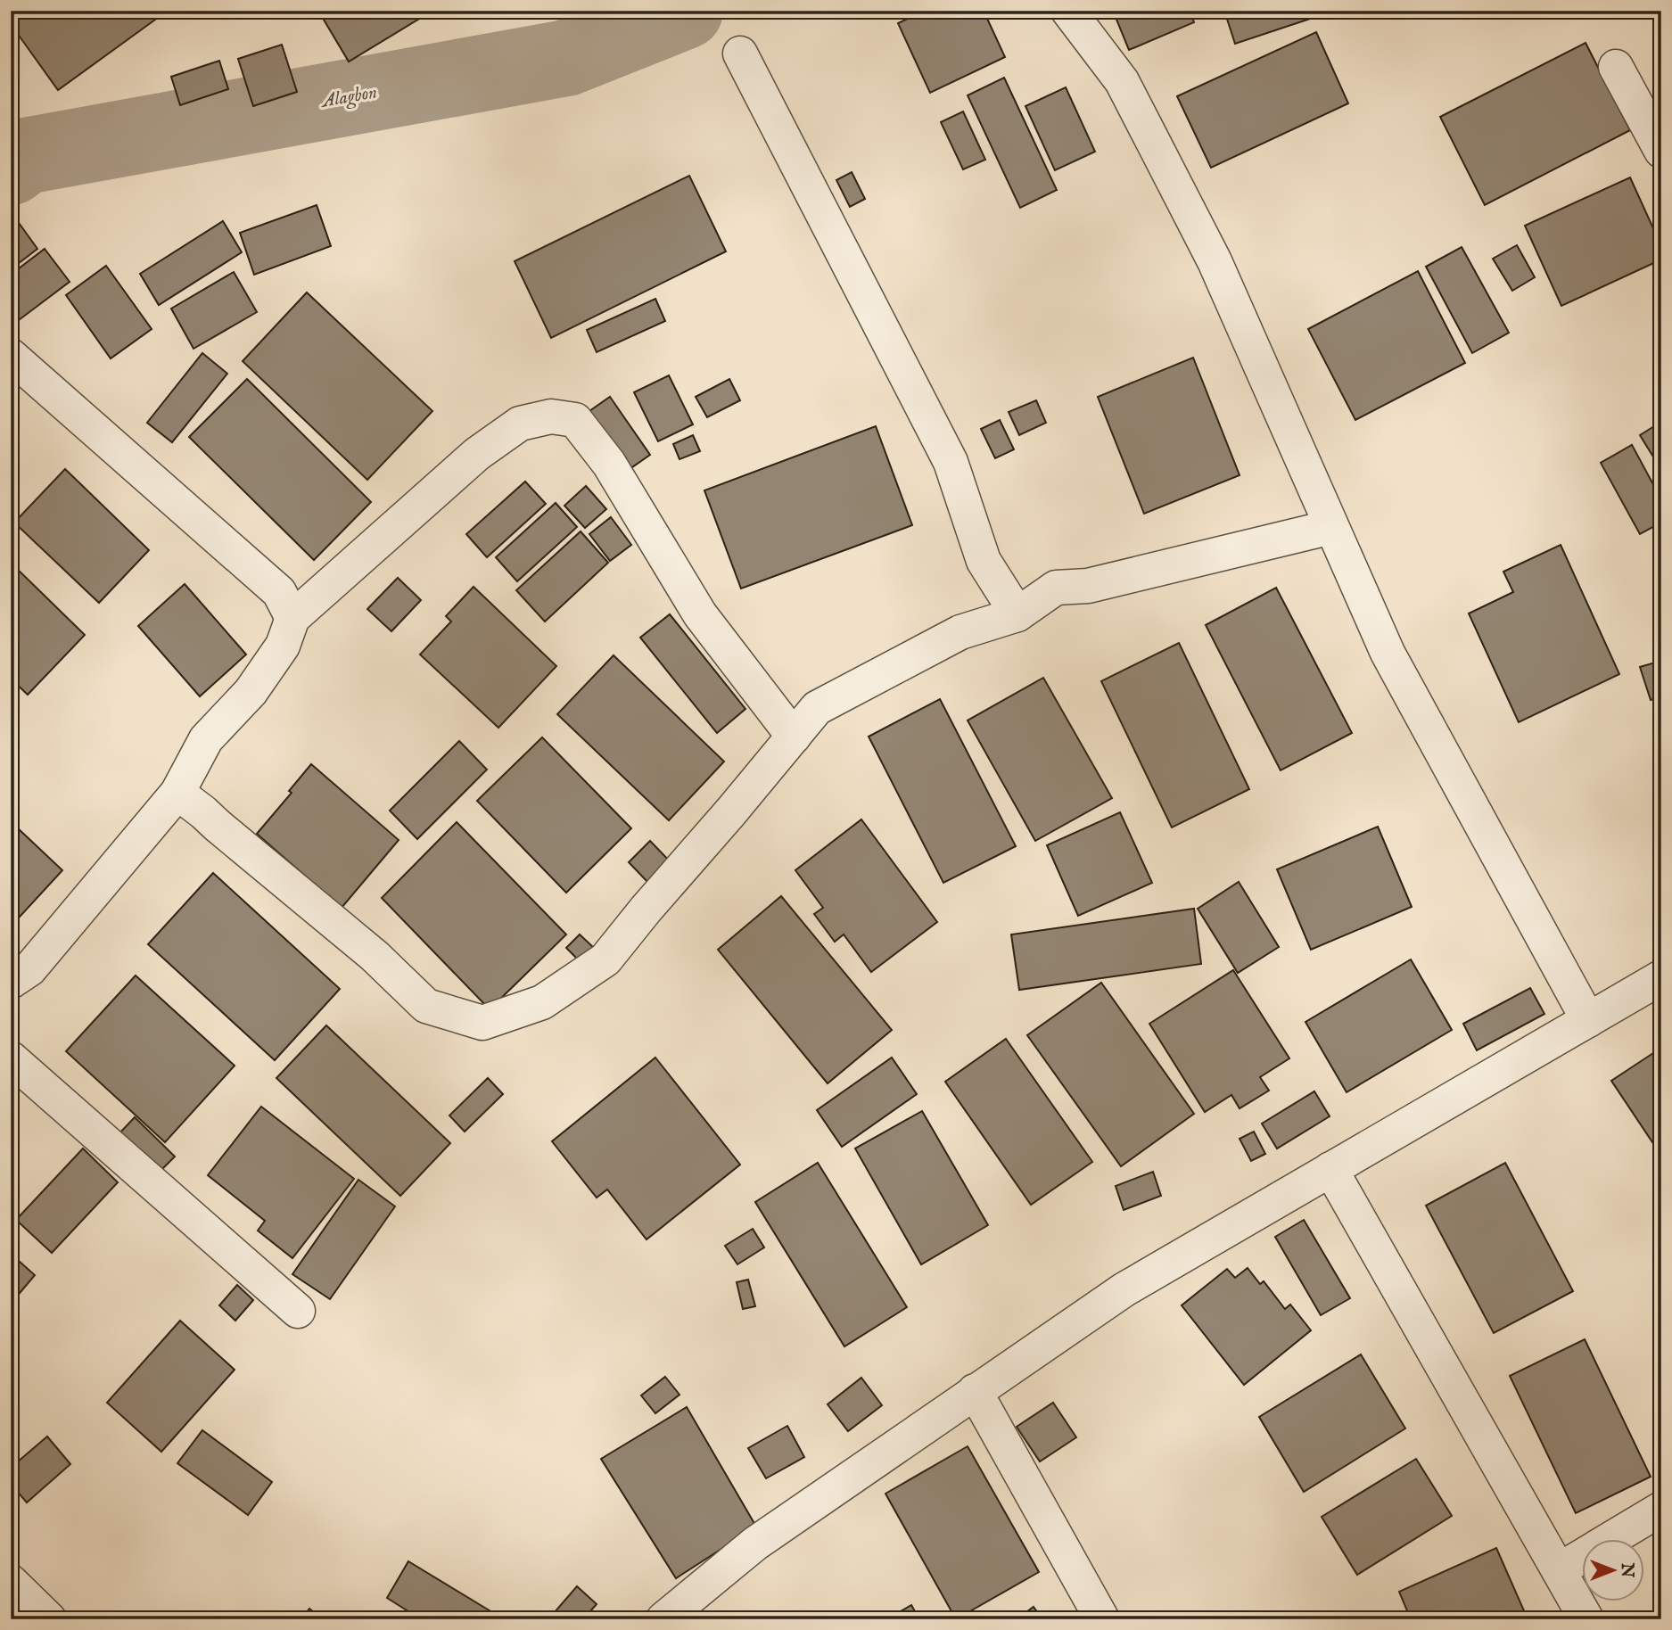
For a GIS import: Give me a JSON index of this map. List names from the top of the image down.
{
  "water": ["Alagbon"],
  "north": "right"
}
